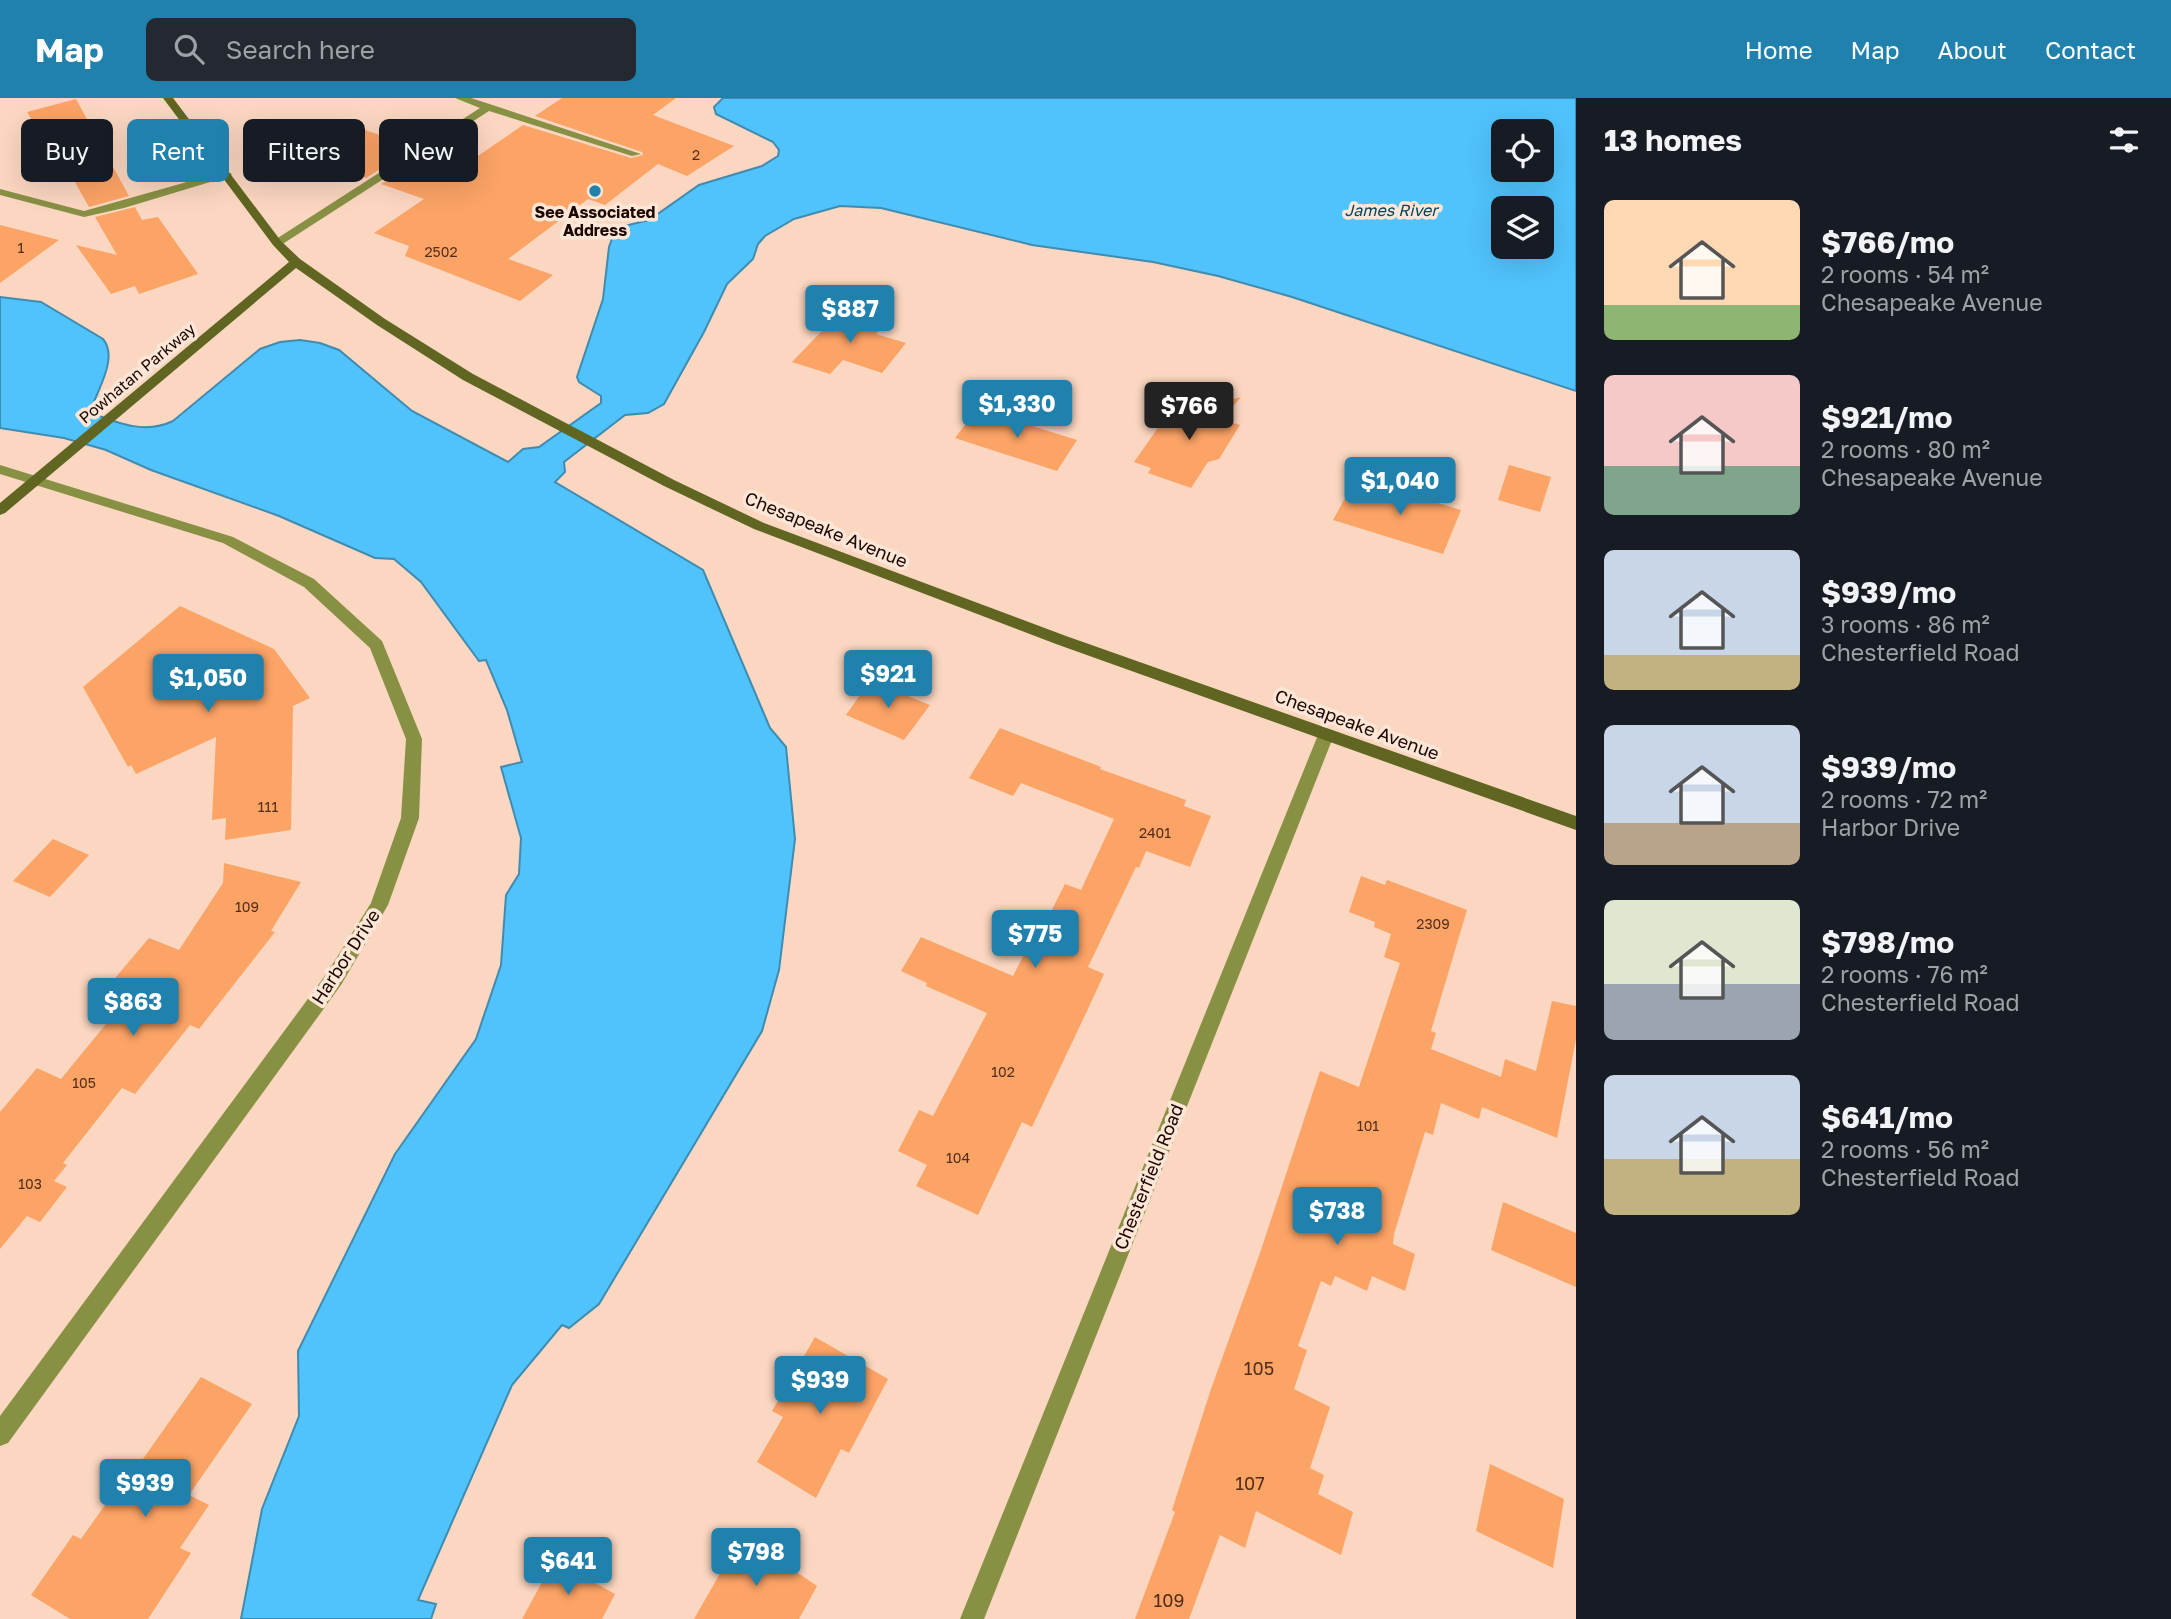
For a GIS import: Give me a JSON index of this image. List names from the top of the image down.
{
  "streets": {
    "main road": ["Powhatan Parkway", "Chesapeake Avenue"],
    "street": ["Harbor Drive", "Chesterfield Road"]
  },
  "crossings": [
    ["Powhatan Parkway", "Chesapeake Avenue"],
    ["Powhatan Parkway", "Harbor Drive"],
    ["Chesapeake Avenue", "Chesterfield Road"]
  ],
  "water": ["James River"],
  "places": ["See Associated Address"],
  "house_numbers": [
    "2",
    "1",
    "2502",
    "111",
    "2401",
    "109",
    "2309",
    "102",
    "105",
    "101",
    "104",
    "103",
    "105",
    "107",
    "109"
  ],
  "page": {
    "header": "Map",
    "search": "Search here",
    "nav": [
      "Home",
      "Map",
      "About",
      "Contact"
    ],
    "heading": "13 homes",
    "chip": [
      "Buy",
      "Rent",
      "Filters",
      "New"
    ],
    "list": [
      {
        "name": "$766/mo",
        "note": "2 rooms · 54 m² · Chesapeake Avenue"
      },
      {
        "name": "$921/mo",
        "note": "2 rooms · 80 m² · Chesapeake Avenue"
      },
      {
        "name": "$939/mo",
        "note": "3 rooms · 86 m² · Chesterfield Road"
      },
      {
        "name": "$939/mo",
        "note": "2 rooms · 72 m² · Harbor Drive"
      },
      {
        "name": "$798/mo",
        "note": "2 rooms · 76 m² · Chesterfield Road"
      },
      {
        "name": "$641/mo",
        "note": "2 rooms · 56 m² · Chesterfield Road"
      }
    ],
    "price": [
      "$887",
      "$1,330",
      "$766",
      "$1,040",
      "$921",
      "$1,050",
      "$775",
      "$863",
      "$738",
      "$939",
      "$939",
      "$798",
      "$641"
    ]
  }
}
